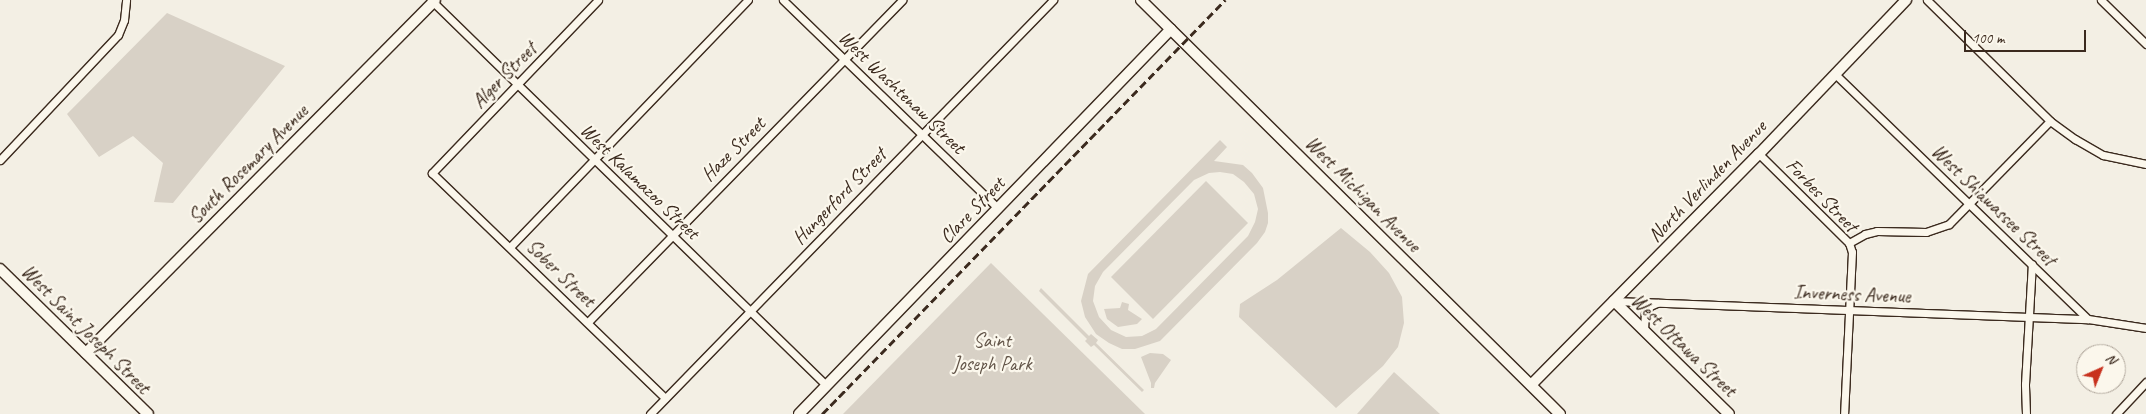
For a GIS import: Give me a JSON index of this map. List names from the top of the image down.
{
  "streets": {
    "street": [
      "Alger Street",
      "West Washtenaw Street",
      "Haze Street",
      "South Rosemary Avenue",
      "West Kalamazoo Street",
      "North Verlinden Avenue",
      "West Michigan Avenue",
      "Forbes Street",
      "Hungerford Street",
      "West Shiawassee Street",
      "Clare Street",
      "Sober Street",
      "Inverness Avenue",
      "West Saint Joseph Street",
      "West Ottawa Street"
    ]
  },
  "crossings": [
    ["Alger Street", "West Kalamazoo Street"],
    ["Alger Street", "Sober Street"],
    ["West Washtenaw Street", "Haze Street"],
    ["West Washtenaw Street", "Hungerford Street"],
    ["West Washtenaw Street", "Clare Street"],
    ["Haze Street", "West Kalamazoo Street"],
    ["Haze Street", "Sober Street"],
    ["South Rosemary Avenue", "West Kalamazoo Street"],
    ["South Rosemary Avenue", "West Saint Joseph Street"],
    ["West Kalamazoo Street", "Hungerford Street"],
    ["West Kalamazoo Street", "Clare Street"],
    ["North Verlinden Avenue", "West Michigan Avenue"],
    ["North Verlinden Avenue", "Forbes Street"],
    ["North Verlinden Avenue", "West Shiawassee Street"],
    ["North Verlinden Avenue", "Inverness Avenue"],
    ["North Verlinden Avenue", "West Ottawa Street"],
    ["West Michigan Avenue", "Clare Street"],
    ["Forbes Street", "Inverness Avenue"],
    ["Hungerford Street", "Sober Street"],
    ["West Shiawassee Street", "Inverness Avenue"],
    ["Inverness Avenue", "West Ottawa Street"]
  ],
  "parks": ["Saint Joseph Park"],
  "scale_bar": "100 m",
  "north": "top right"
}
